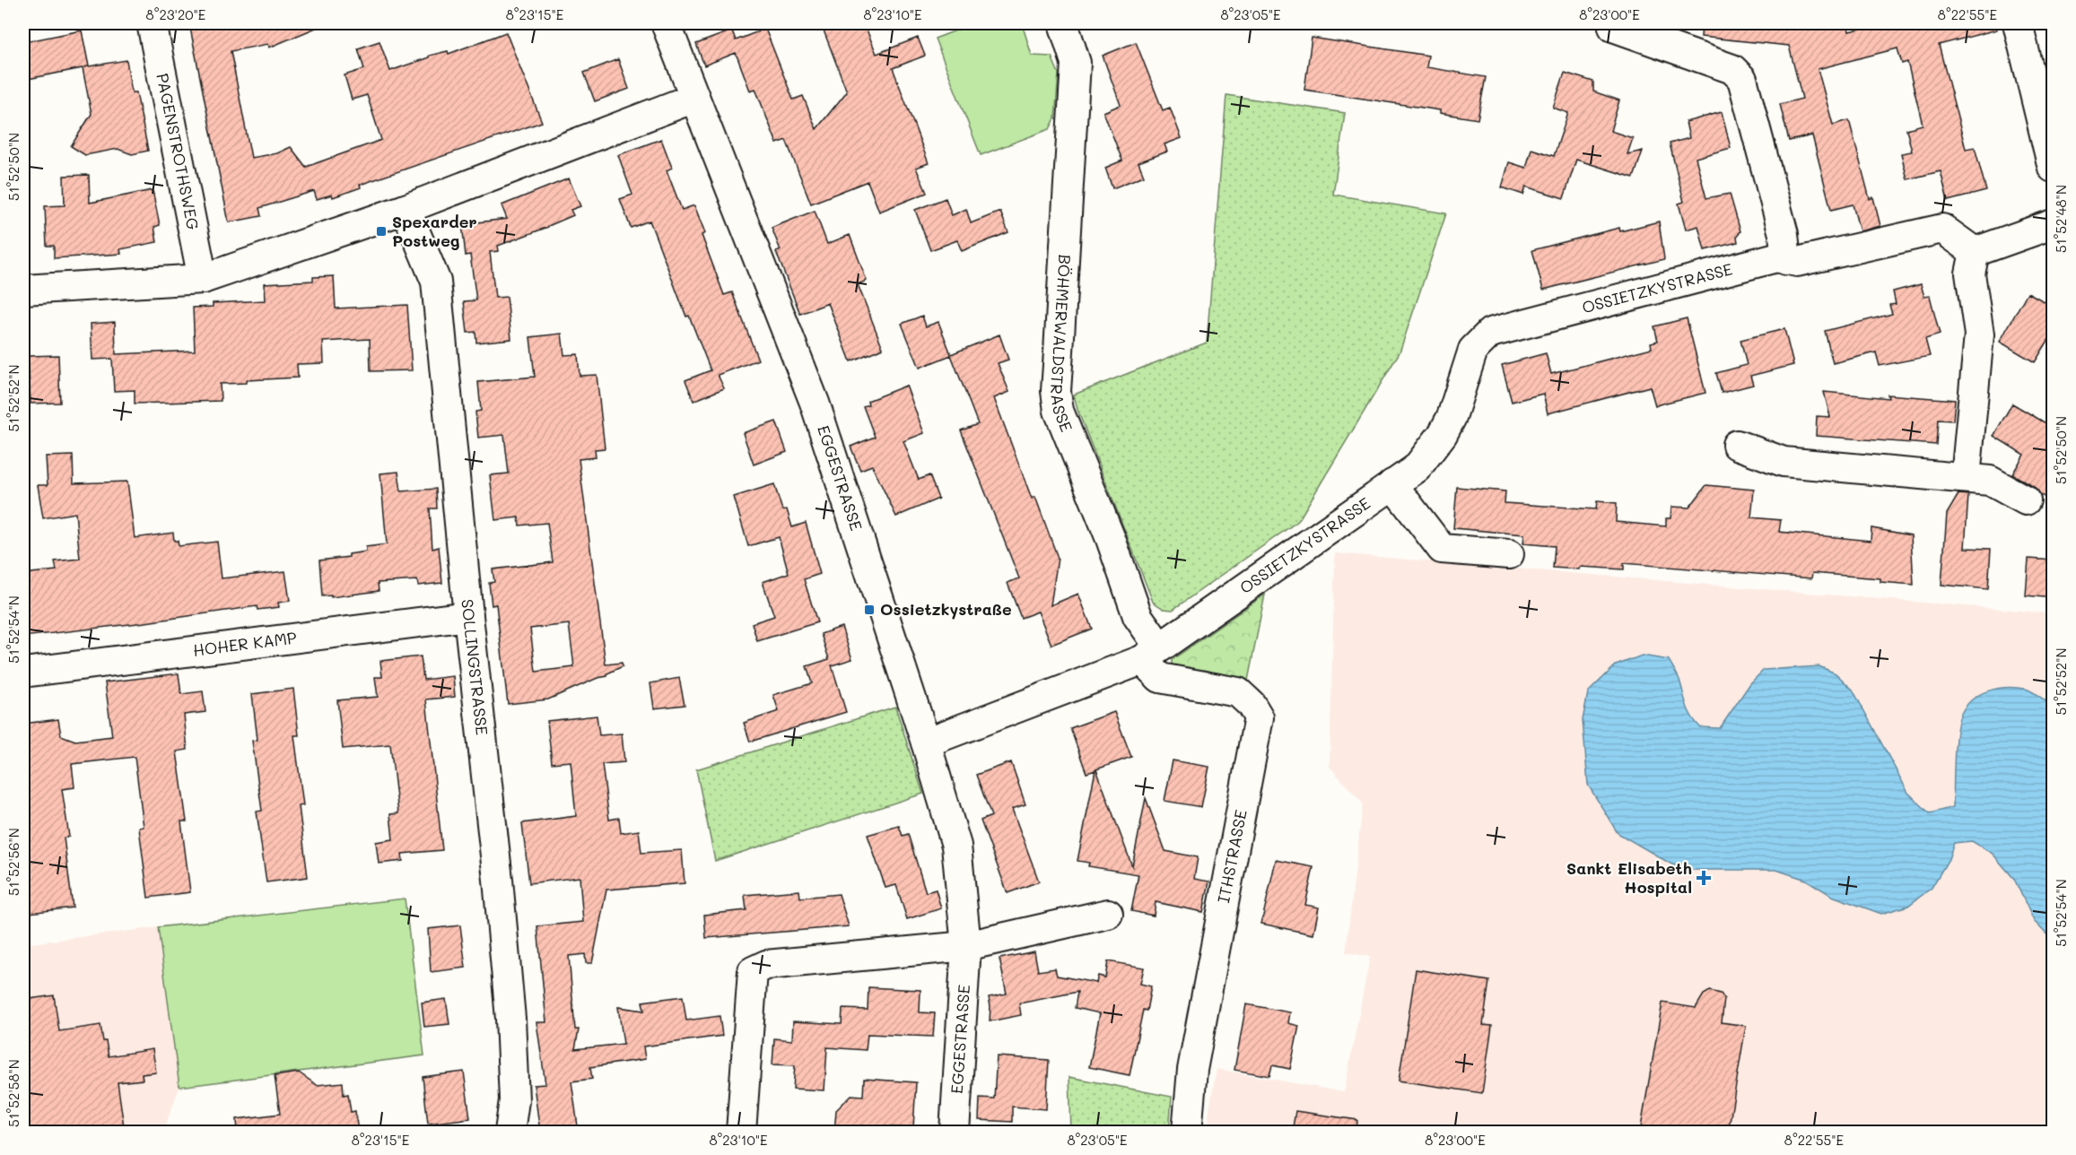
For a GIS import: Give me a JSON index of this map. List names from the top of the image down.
{
  "streets": {
    "street": [
      "PAGENSTROTHSWEG",
      "OSSIETZKYSTRASSE",
      "BÖHMERWALDSTRASSE",
      "EGGESTRASSE",
      "HOHER KAMP",
      "SOLLINGSTRASSE",
      "ITHSTRASSE"
    ]
  },
  "crossings": [
    ["OSSIETZKYSTRASSE", "BÖHMERWALDSTRASSE"],
    ["OSSIETZKYSTRASSE", "EGGESTRASSE"],
    ["OSSIETZKYSTRASSE", "ITHSTRASSE"],
    ["BÖHMERWALDSTRASSE", "ITHSTRASSE"],
    ["HOHER KAMP", "SOLLINGSTRASSE"]
  ],
  "places": {
    "transit": ["Spexarder Postweg", "Ossietzkystraße"],
    "health": ["Sankt Elisabeth Hospital"]
  },
  "coordinates": [
    "8°23'20\"E",
    "8°23'15\"E",
    "8°23'10\"E",
    "8°23'05\"E",
    "8°23'00\"E",
    "8°22'55\"E",
    "51°52'50\"N",
    "51°52'48\"N",
    "51°52'52\"N",
    "51°52'54\"N",
    "51°52'56\"N",
    "51°52'58\"N"
  ]
}
